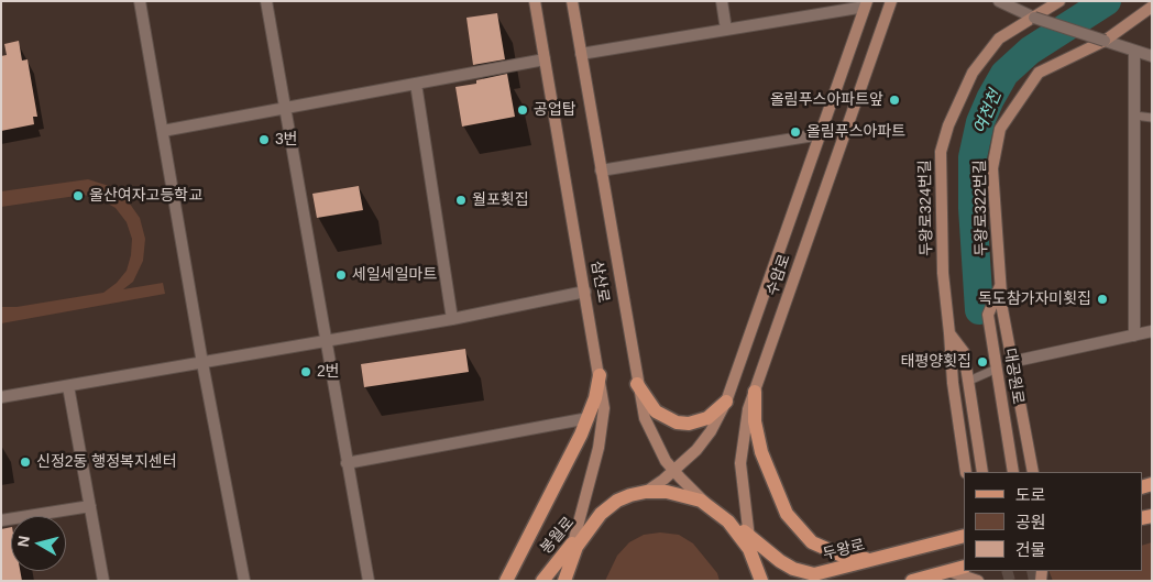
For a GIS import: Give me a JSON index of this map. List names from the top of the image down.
{
  "streets": {
    "main road": [
      "두왕로324번길",
      "두왕로322번길",
      "수암로",
      "삼산로",
      "대공원로",
      "봉월로",
      "두왕로"
    ]
  },
  "crossings": [
    ["두왕로322번길", "대공원로"],
    ["수암로", "삼산로"],
    ["수암로", "두왕로"],
    ["삼산로", "봉월로"],
    ["삼산로", "두왕로"]
  ],
  "water": ["여천천"],
  "places": [
    "올림푸스아파트앞",
    "공업탑",
    "올림푸스아파트",
    "3번",
    "울산여자고등학교",
    "월포횟집",
    "세일세일마트",
    "독도참가자미횟집",
    "태평양횟집",
    "2번",
    "신정2동 행정복지센터"
  ],
  "legend": ["도로", "공원", "건물"],
  "north": "left"
}
